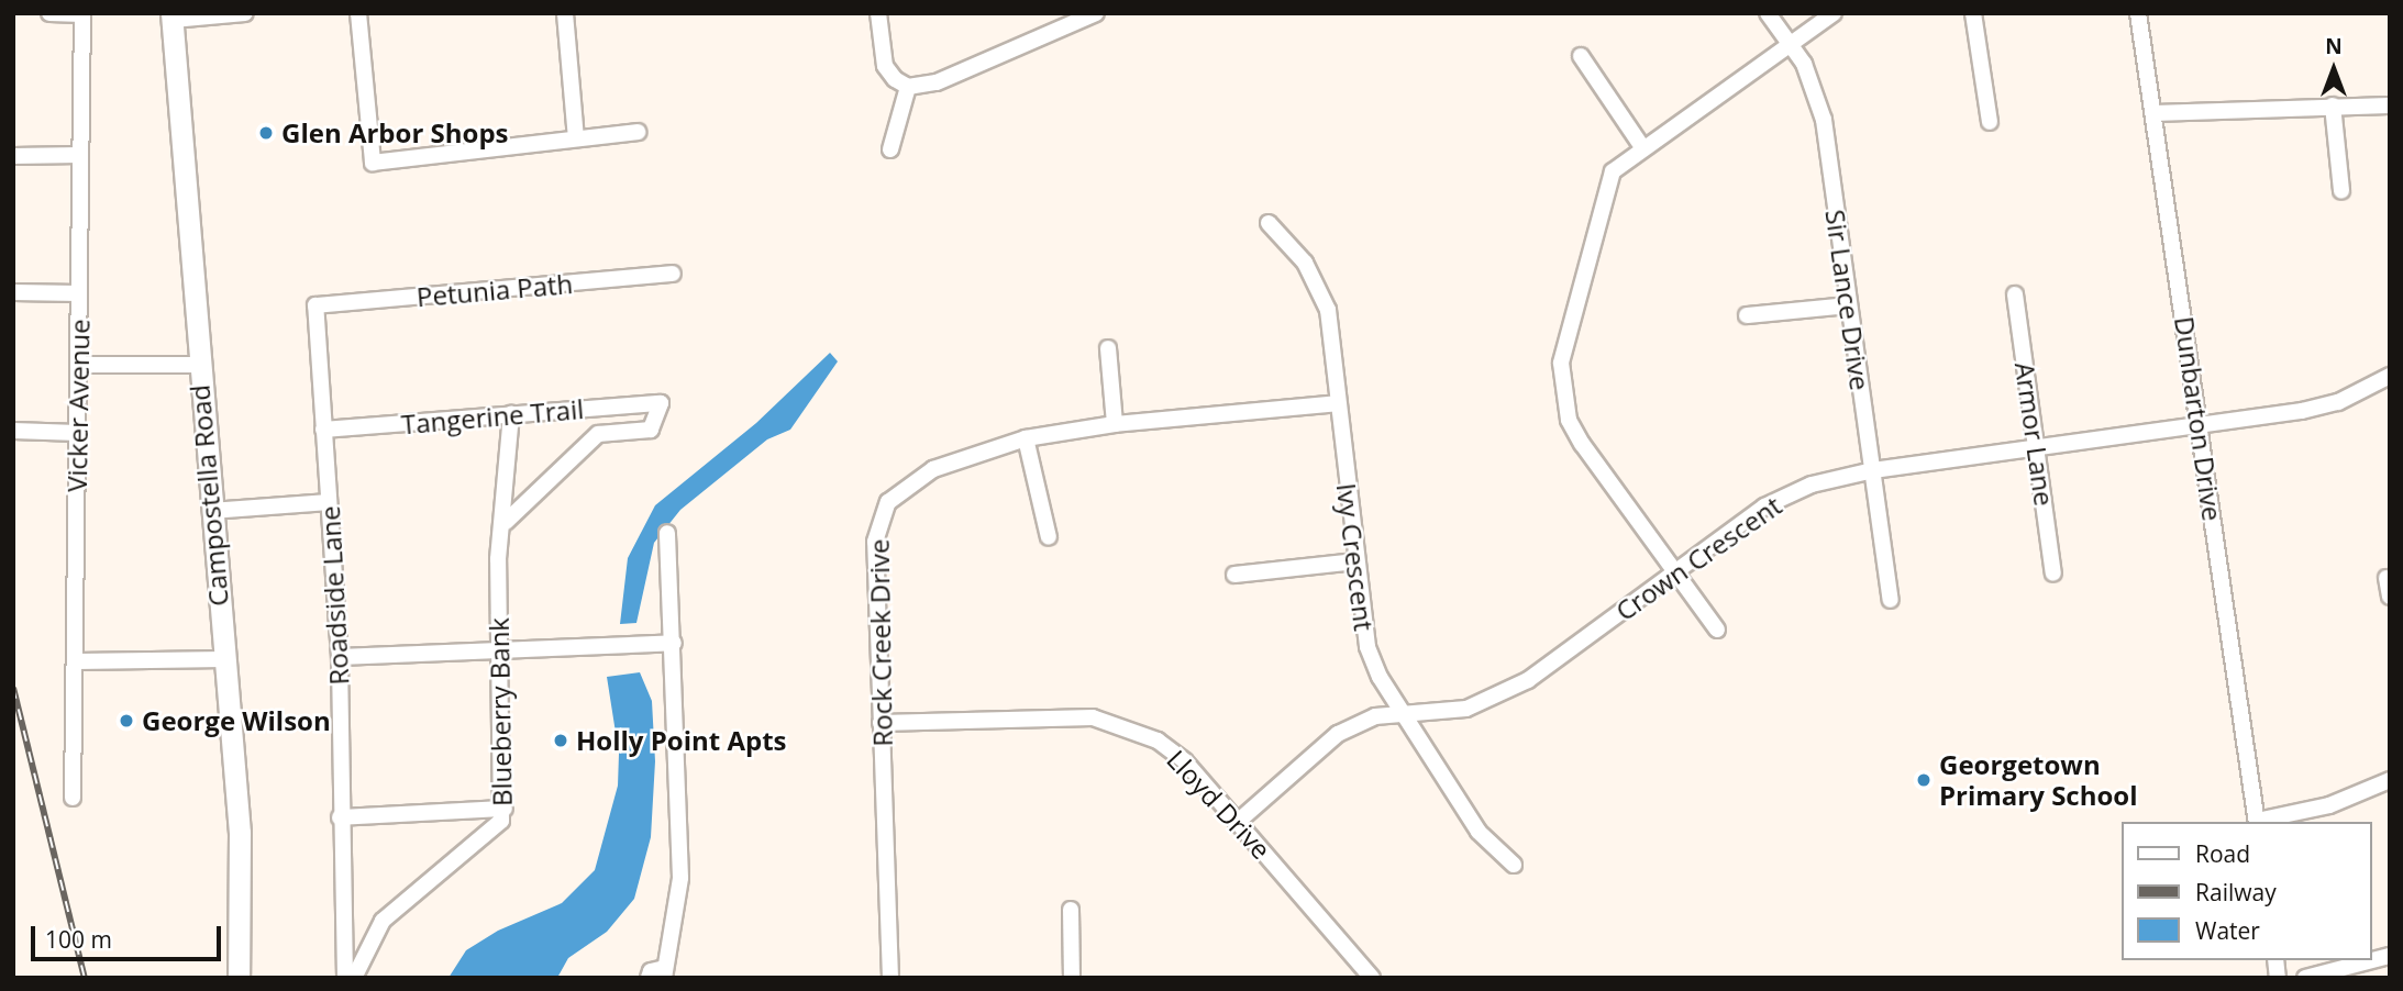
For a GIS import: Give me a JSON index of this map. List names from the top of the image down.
{
  "streets": {
    "main road": ["Campostella Road"],
    "street": [
      "Petunia Path",
      "Sir Lance Drive",
      "Vicker Avenue",
      "Tangerine Trail",
      "Dunbarton Drive",
      "Armor Lane",
      "Ivy Crescent",
      "Crown Crescent",
      "Roadside Lane",
      "Rock Creek Drive",
      "Blueberry Bank",
      "Lloyd Drive"
    ]
  },
  "crossings": [
    ["Petunia Path", "Roadside Lane"],
    ["Sir Lance Drive", "Crown Crescent"],
    ["Tangerine Trail", "Roadside Lane"],
    ["Tangerine Trail", "Blueberry Bank"],
    ["Dunbarton Drive", "Crown Crescent"],
    ["Armor Lane", "Crown Crescent"],
    ["Ivy Crescent", "Crown Crescent"],
    ["Ivy Crescent", "Rock Creek Drive"],
    ["Crown Crescent", "Lloyd Drive"],
    ["Rock Creek Drive", "Lloyd Drive"]
  ],
  "places": [
    "Glen Arbor Shops",
    "George Wilson",
    "Holly Point Apts",
    "Georgetown Primary School"
  ],
  "legend": ["Road", "Railway", "Water"],
  "scale_bar": "100 m",
  "north": "top"
}
